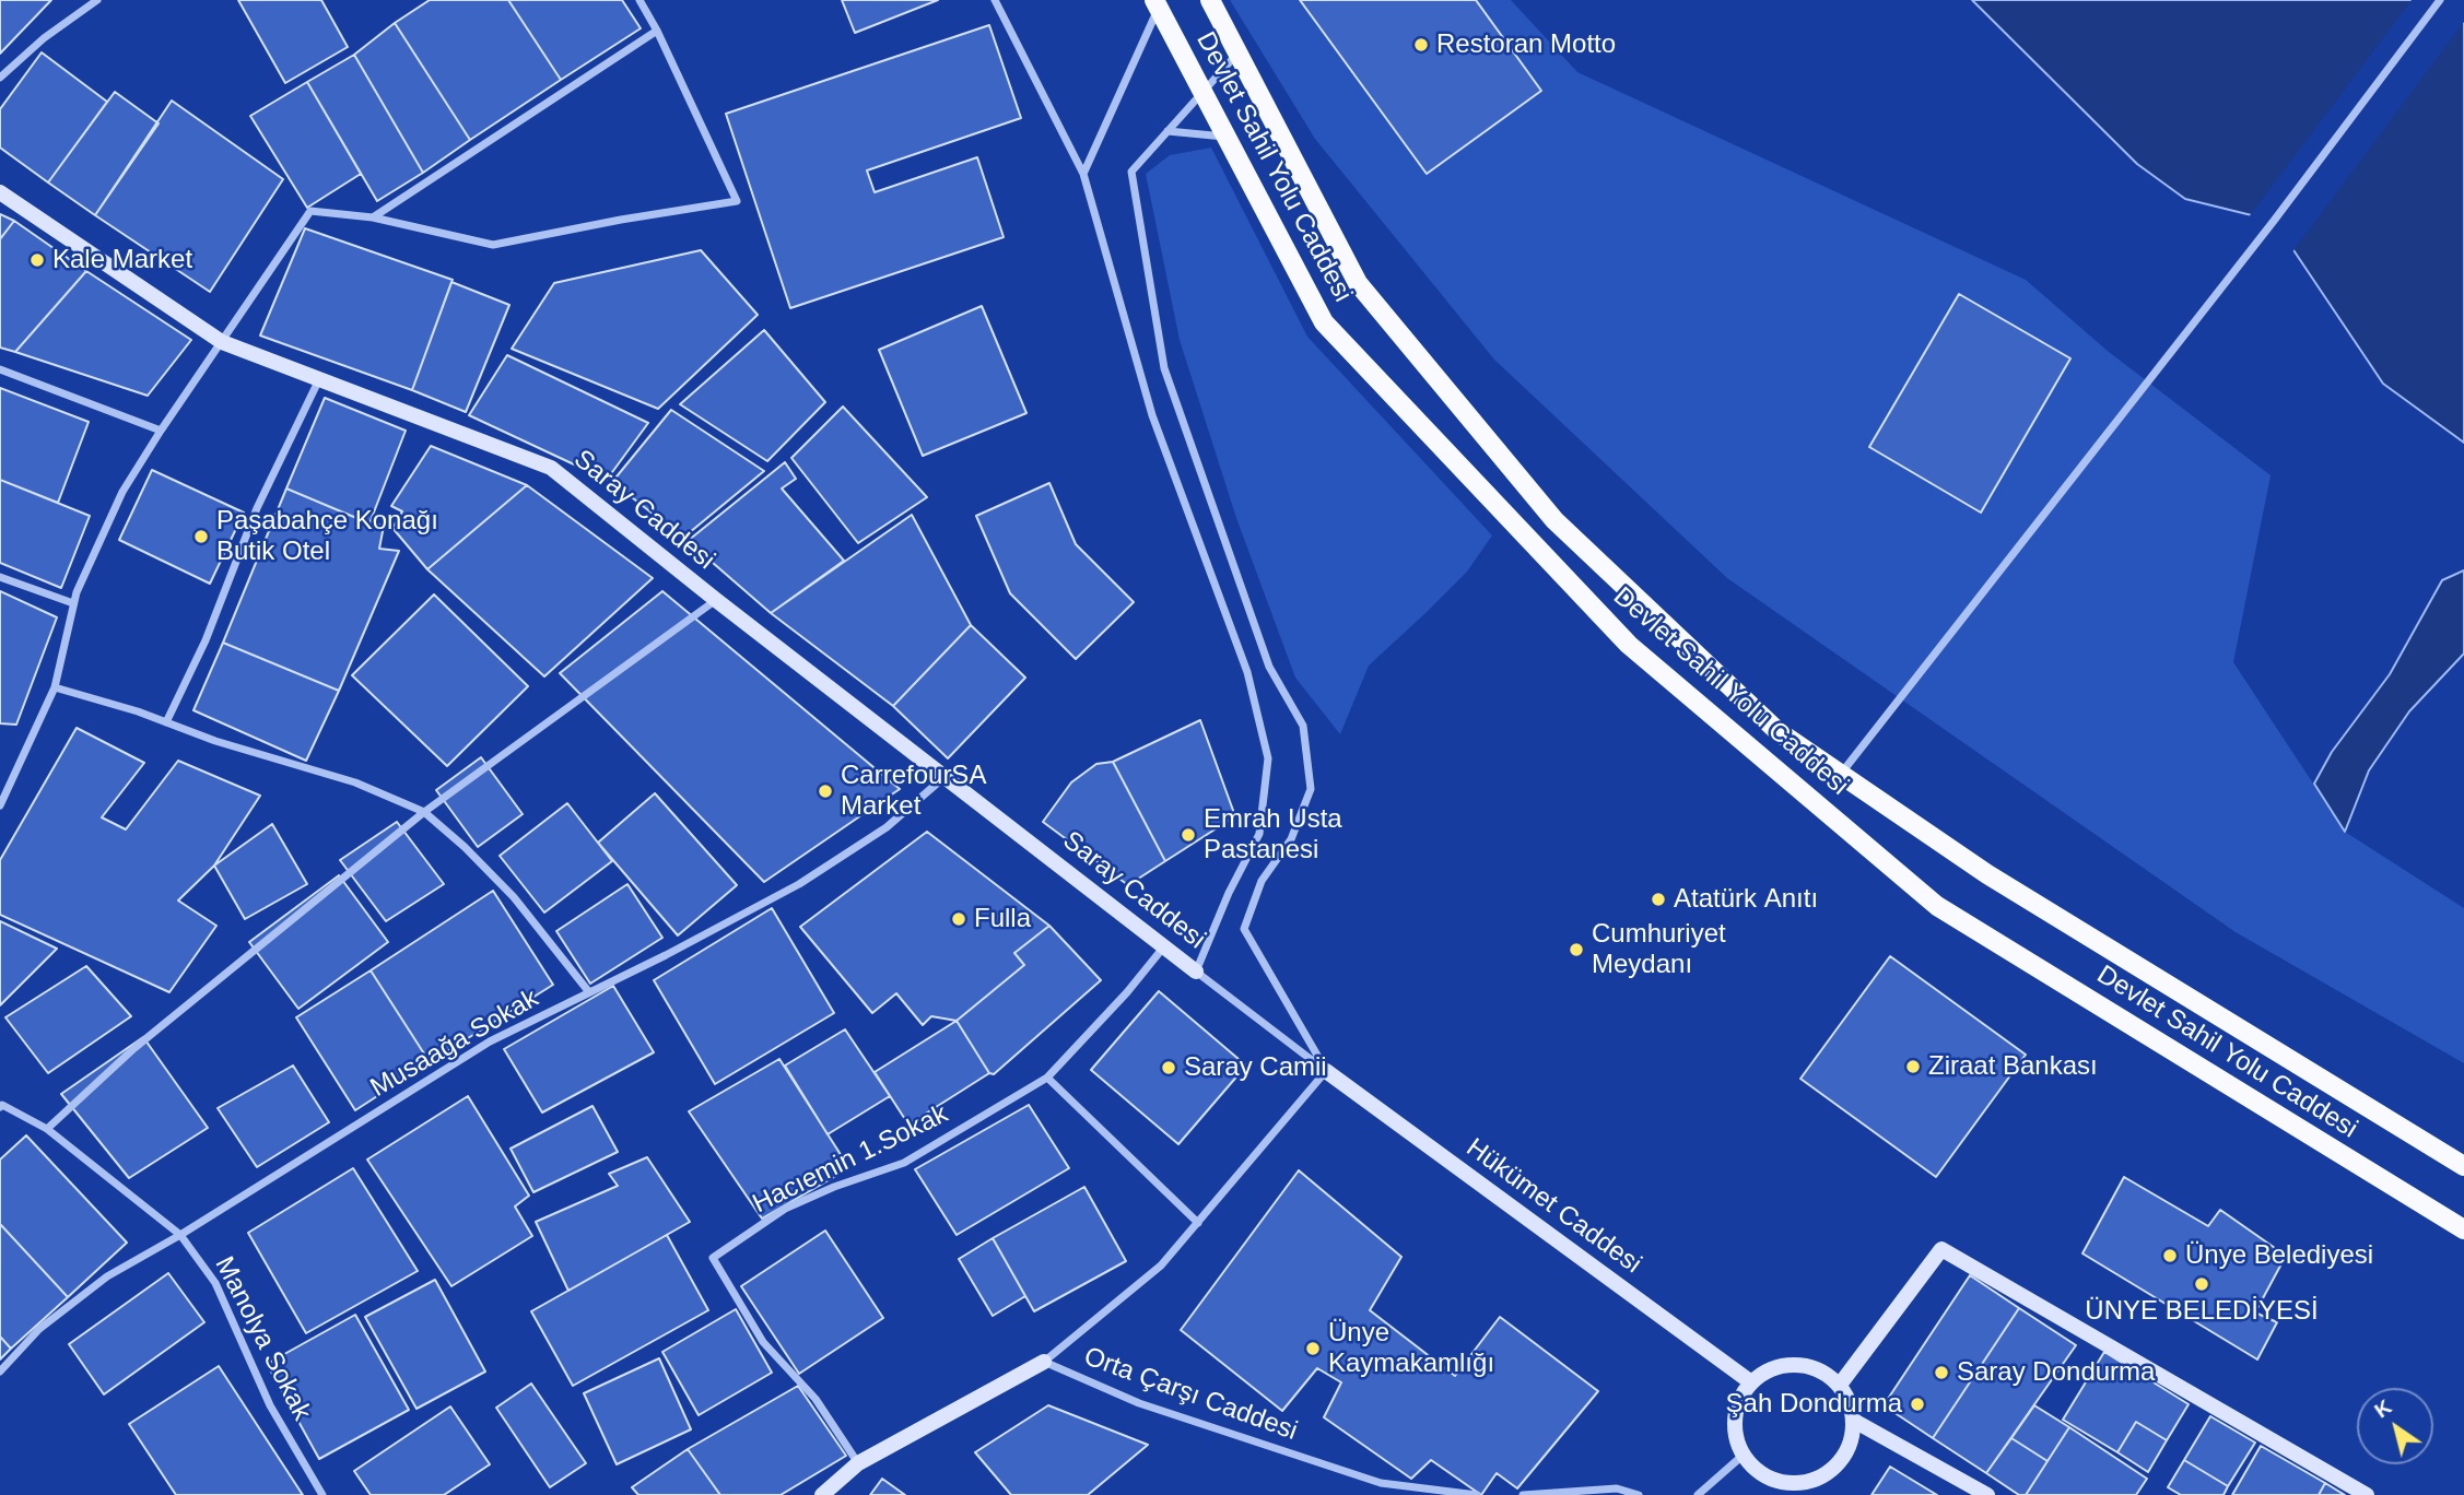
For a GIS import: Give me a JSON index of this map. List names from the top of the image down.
{
  "streets": {
    "main road": ["Devlet Sahil Yolu Caddesi"],
    "street": [
      "Saray Caddesi",
      "Musaağa Sokak",
      "Hacıemin 1.Sokak",
      "Hükümet Caddesi",
      "Manolya Sokak",
      "Orta Çarşı Caddesi"
    ]
  },
  "crossings": [
    ["Saray Caddesi", "Musaağa Sokak"],
    ["Saray Caddesi", "Hacıemin 1.Sokak"],
    ["Musaağa Sokak", "Manolya Sokak"],
    ["Hükümet Caddesi", "Orta Çarşı Caddesi"]
  ],
  "places": [
    "Restoran Motto",
    "Kale Market",
    "Paşabahçe Konağı Butik Otel",
    "CarrefourSA Market",
    "Emrah Usta Pastanesi",
    "Atatürk Anıtı",
    "Fulla",
    "Cumhuriyet Meydanı",
    "Ziraat Bankası",
    "Saray Camii",
    "Ünye Belediyesi",
    "ÜNYE BELEDİYESİ",
    "Ünye Kaymakamlığı",
    "Saray Dondurma",
    "Şah Dondurma"
  ],
  "north": "top left"
}
